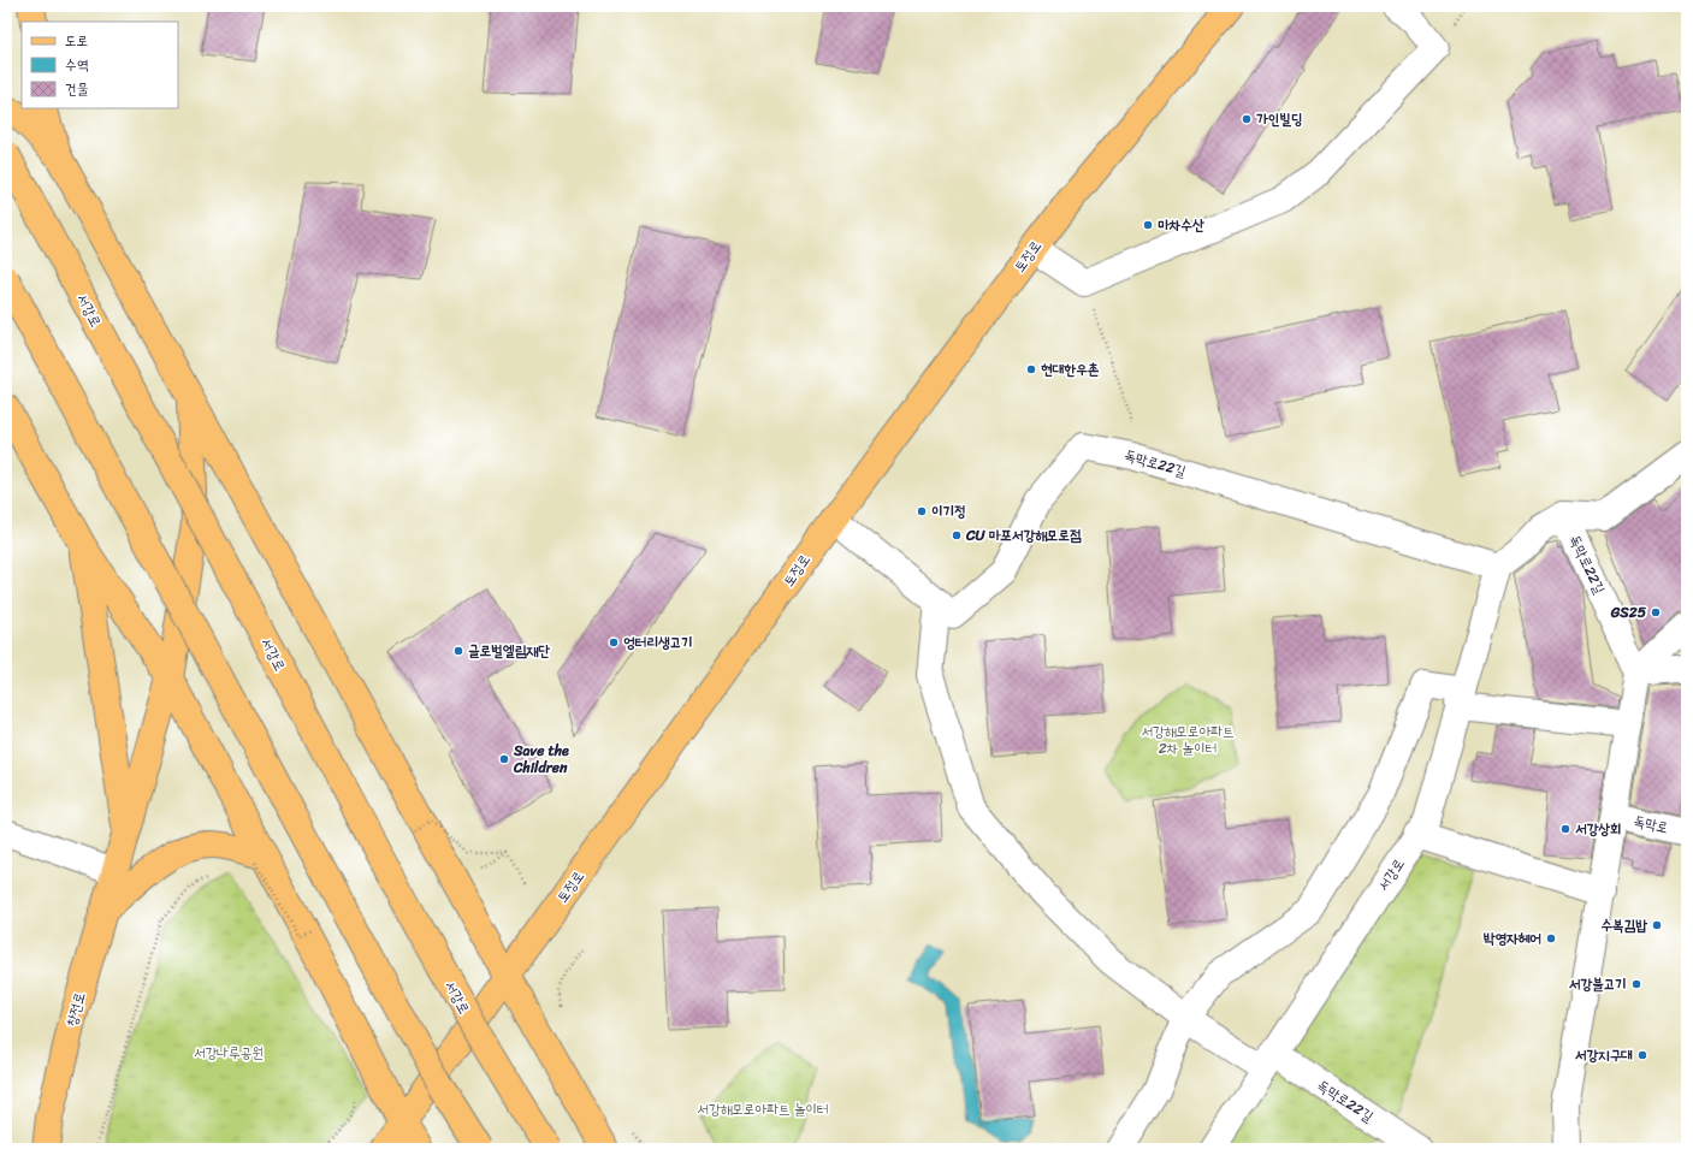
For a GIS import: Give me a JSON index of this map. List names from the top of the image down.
{
  "streets": {
    "main road": ["토정로", "서강로", "창전로"],
    "street": ["독막로22길", "독막로"]
  },
  "crossings": [
    ["토정로", "독막로22길"],
    ["서강로", "독막로22길"]
  ],
  "parks": ["서강해모로아파트 2차 놀이터", "서강나루공원", "서강해모로아파트 놀이터"],
  "places": [
    "가인빌딩",
    "마차수산",
    "현대한우촌",
    "이기정",
    "CU 마포서강해모로점",
    "GS25",
    "엉터리생고기",
    "글로벌엘림재단",
    "Save the Children",
    "서강상회",
    "수복김밥",
    "박영자헤어",
    "서강불고기",
    "서강지구대"
  ],
  "legend": ["도로", "수역", "건물"]
}
